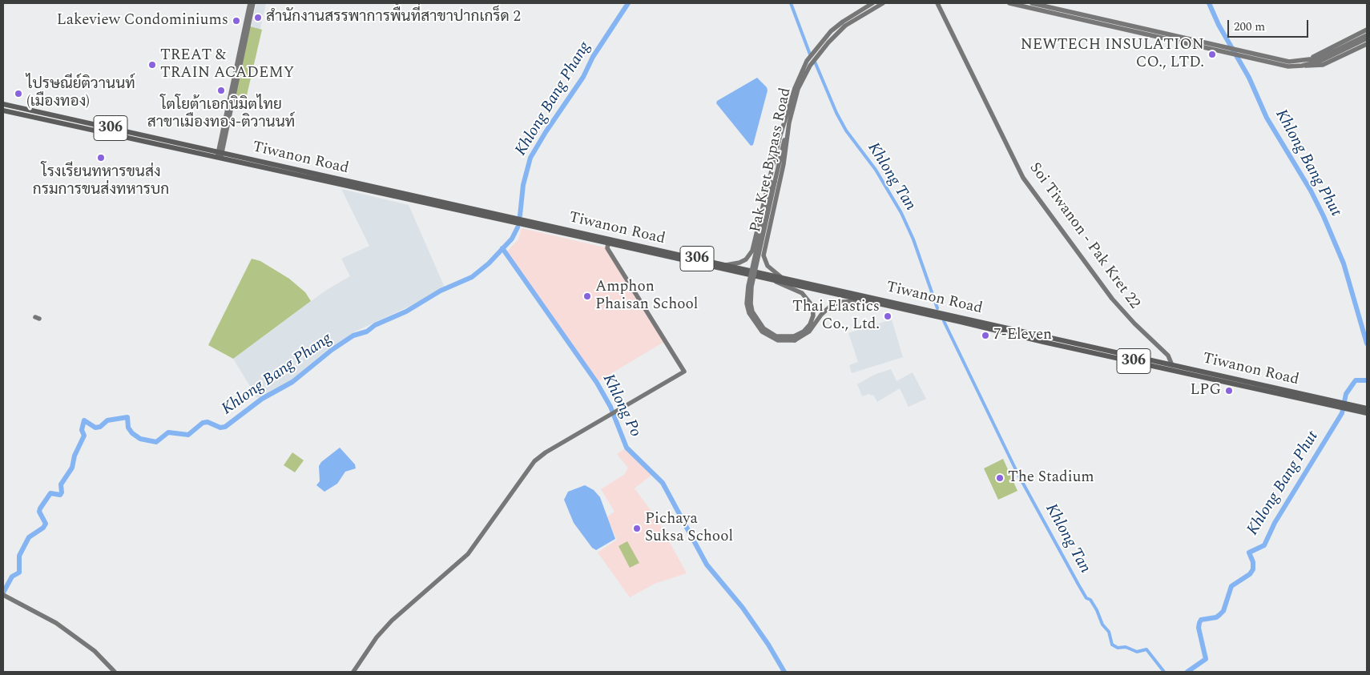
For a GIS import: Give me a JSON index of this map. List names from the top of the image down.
{
  "streets": {
    "main road": [
      "306",
      "Tiwanon Road",
      "Pak Kret Bypass Road",
      "Soi Tiwanon - Pak Kret 22"
    ]
  },
  "crossings": [
    ["Tiwanon Road", "Pak Kret Bypass Road"],
    ["Tiwanon Road", "Soi Tiwanon - Pak Kret 22"]
  ],
  "water": [
    "Khlong Bang Phang",
    "Khlong Bang Phut",
    "Khlong Tan",
    "Khlong Po"
  ],
  "places": [
    "สำนักงานสรรพาการพื้นที่สาขาปากเกร็ด 2",
    "Lakeview Condominiums",
    "NEWTECH INSULATION CO., LTD.",
    "TREAT & TRAIN ACADEMY",
    "โตโยต้าเอกนิมิตไทย สาขาเมืองทอง-ติวานนท์",
    "ไปรษณีย์ติวานนท์ (เมืองทอง)",
    "โรงเรียนทหารขนส่ง กรมการขนส่งทหารบก",
    "Amphon Phaisan School",
    "Thai Elastics Co., Ltd.",
    "7-Eleven",
    "LPG",
    "The Stadium",
    "Pichaya Suksa School"
  ],
  "scale_bar": "200 m"
}
